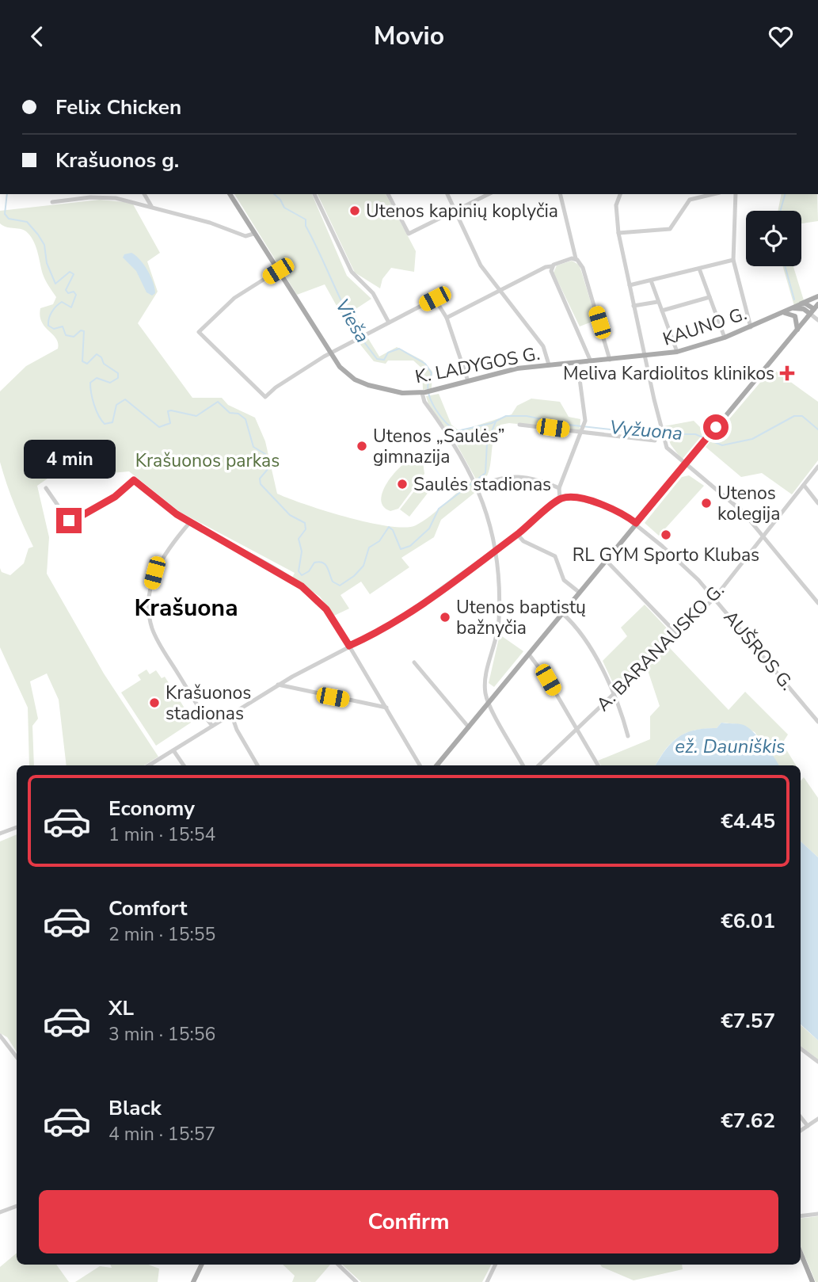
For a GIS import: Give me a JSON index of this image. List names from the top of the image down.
{
  "streets": {
    "main road": ["KAUNO G.", "K. LADYGOS G."],
    "street": ["A. BARANAUSKO G.", "AUŠROS G."]
  },
  "crossings": [
    ["KAUNO G.", "K. LADYGOS G."],
    ["A. BARANAUSKO G.", "AUŠROS G."]
  ],
  "districts": ["Krašuona"],
  "water": ["Vieša", "Vyžuona", "ež. Dauniškis"],
  "parks": ["Krašuonos parkas"],
  "places": {
    "other": [
      "Utenos kapinių koplyčia",
      "Utenos „Saulės” gimnazija",
      "Saulės stadionas",
      "Utenos kolegija",
      "RL GYM Sporto Klubas",
      "Utenos baptistų bažnyčia",
      "Krašuonos stadionas"
    ],
    "health": ["Meliva Kardiolitos klinikos"]
  },
  "page": {
    "header": "Movio",
    "banner": ["Felix Chicken", "Krašuonos g."],
    "bubble": "4 min",
    "list": [
      {
        "name": "Economy",
        "note": "1 min · 15:54",
        "value": "€4.45"
      },
      {
        "name": "Comfort",
        "note": "2 min · 15:55",
        "value": "€6.01"
      },
      {
        "name": "XL",
        "note": "3 min · 15:56",
        "value": "€7.57"
      },
      {
        "name": "Black",
        "note": "4 min · 15:57",
        "value": "€7.62"
      }
    ],
    "buttons": "Confirm"
  }
}
